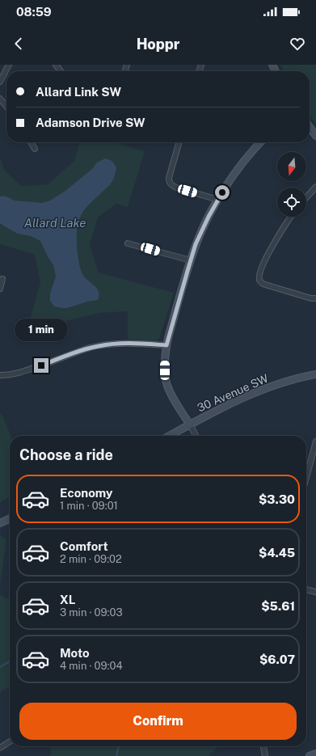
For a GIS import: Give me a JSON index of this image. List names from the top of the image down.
{
  "streets": {
    "street": ["30 Avenue SW"]
  },
  "water": ["Allard Lake"],
  "north": "bottom",
  "page": {
    "status": "08:59",
    "header": "Hoppr",
    "banner": ["Allard Link SW", "Adamson Drive SW"],
    "bubble": "1 min",
    "heading": "Choose a ride",
    "list": [
      {
        "name": "Economy",
        "note": "1 min · 09:01",
        "value": "$3.30"
      },
      {
        "name": "Comfort",
        "note": "2 min · 09:02",
        "value": "$4.45"
      },
      {
        "name": "XL",
        "note": "3 min · 09:03",
        "value": "$5.61"
      },
      {
        "name": "Moto",
        "note": "4 min · 09:04",
        "value": "$6.07"
      }
    ],
    "buttons": "Confirm"
  }
}
